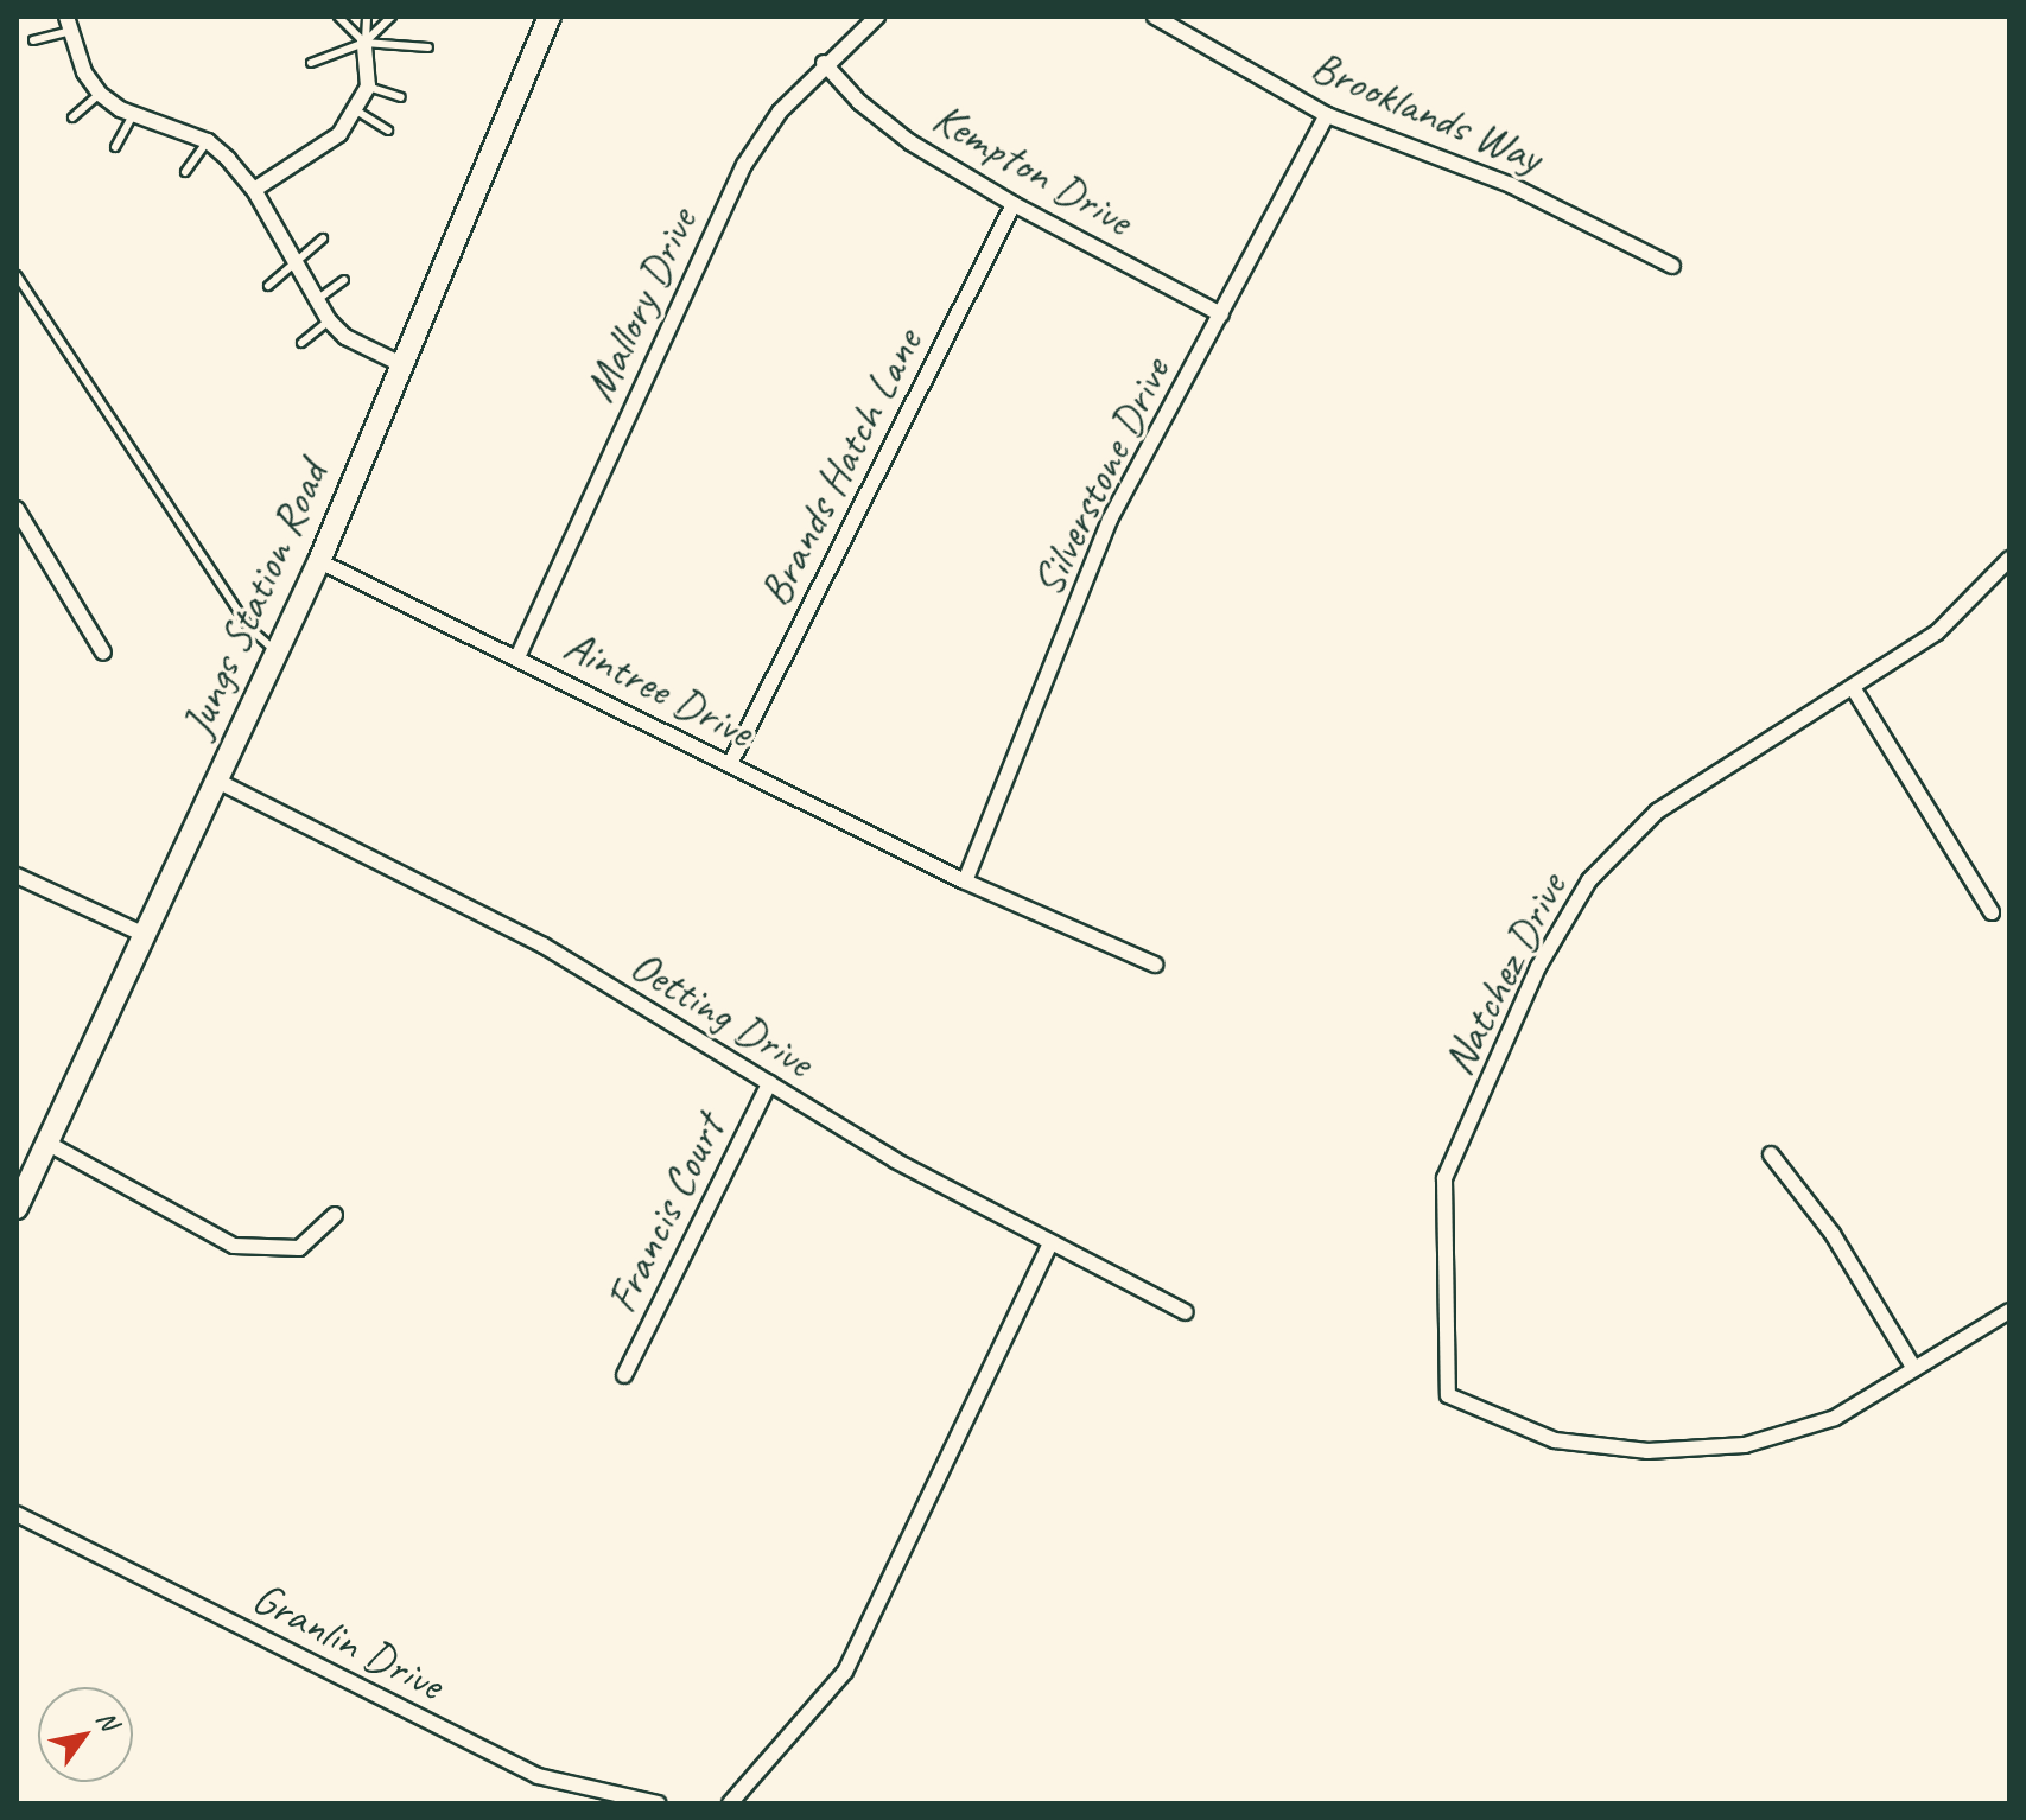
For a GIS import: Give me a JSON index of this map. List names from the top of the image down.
{
  "streets": {
    "main road": ["Jungs Station Road"],
    "street": [
      "Brooklands Way",
      "Kempton Drive",
      "Mallory Drive",
      "Brands Hatch Lane",
      "Silverstone Drive",
      "Aintree Drive",
      "Natchez Drive",
      "Oetting Drive",
      "Francis Court",
      "Granlin Drive"
    ]
  },
  "crossings": [
    ["Brooklands Way", "Silverstone Drive"],
    ["Kempton Drive", "Mallory Drive"],
    ["Kempton Drive", "Brands Hatch Lane"],
    ["Kempton Drive", "Silverstone Drive"],
    ["Mallory Drive", "Aintree Drive"],
    ["Brands Hatch Lane", "Aintree Drive"],
    ["Silverstone Drive", "Aintree Drive"],
    ["Jungs Station Road", "Aintree Drive"],
    ["Jungs Station Road", "Oetting Drive"],
    ["Oetting Drive", "Francis Court"]
  ],
  "north": "top right"
}
